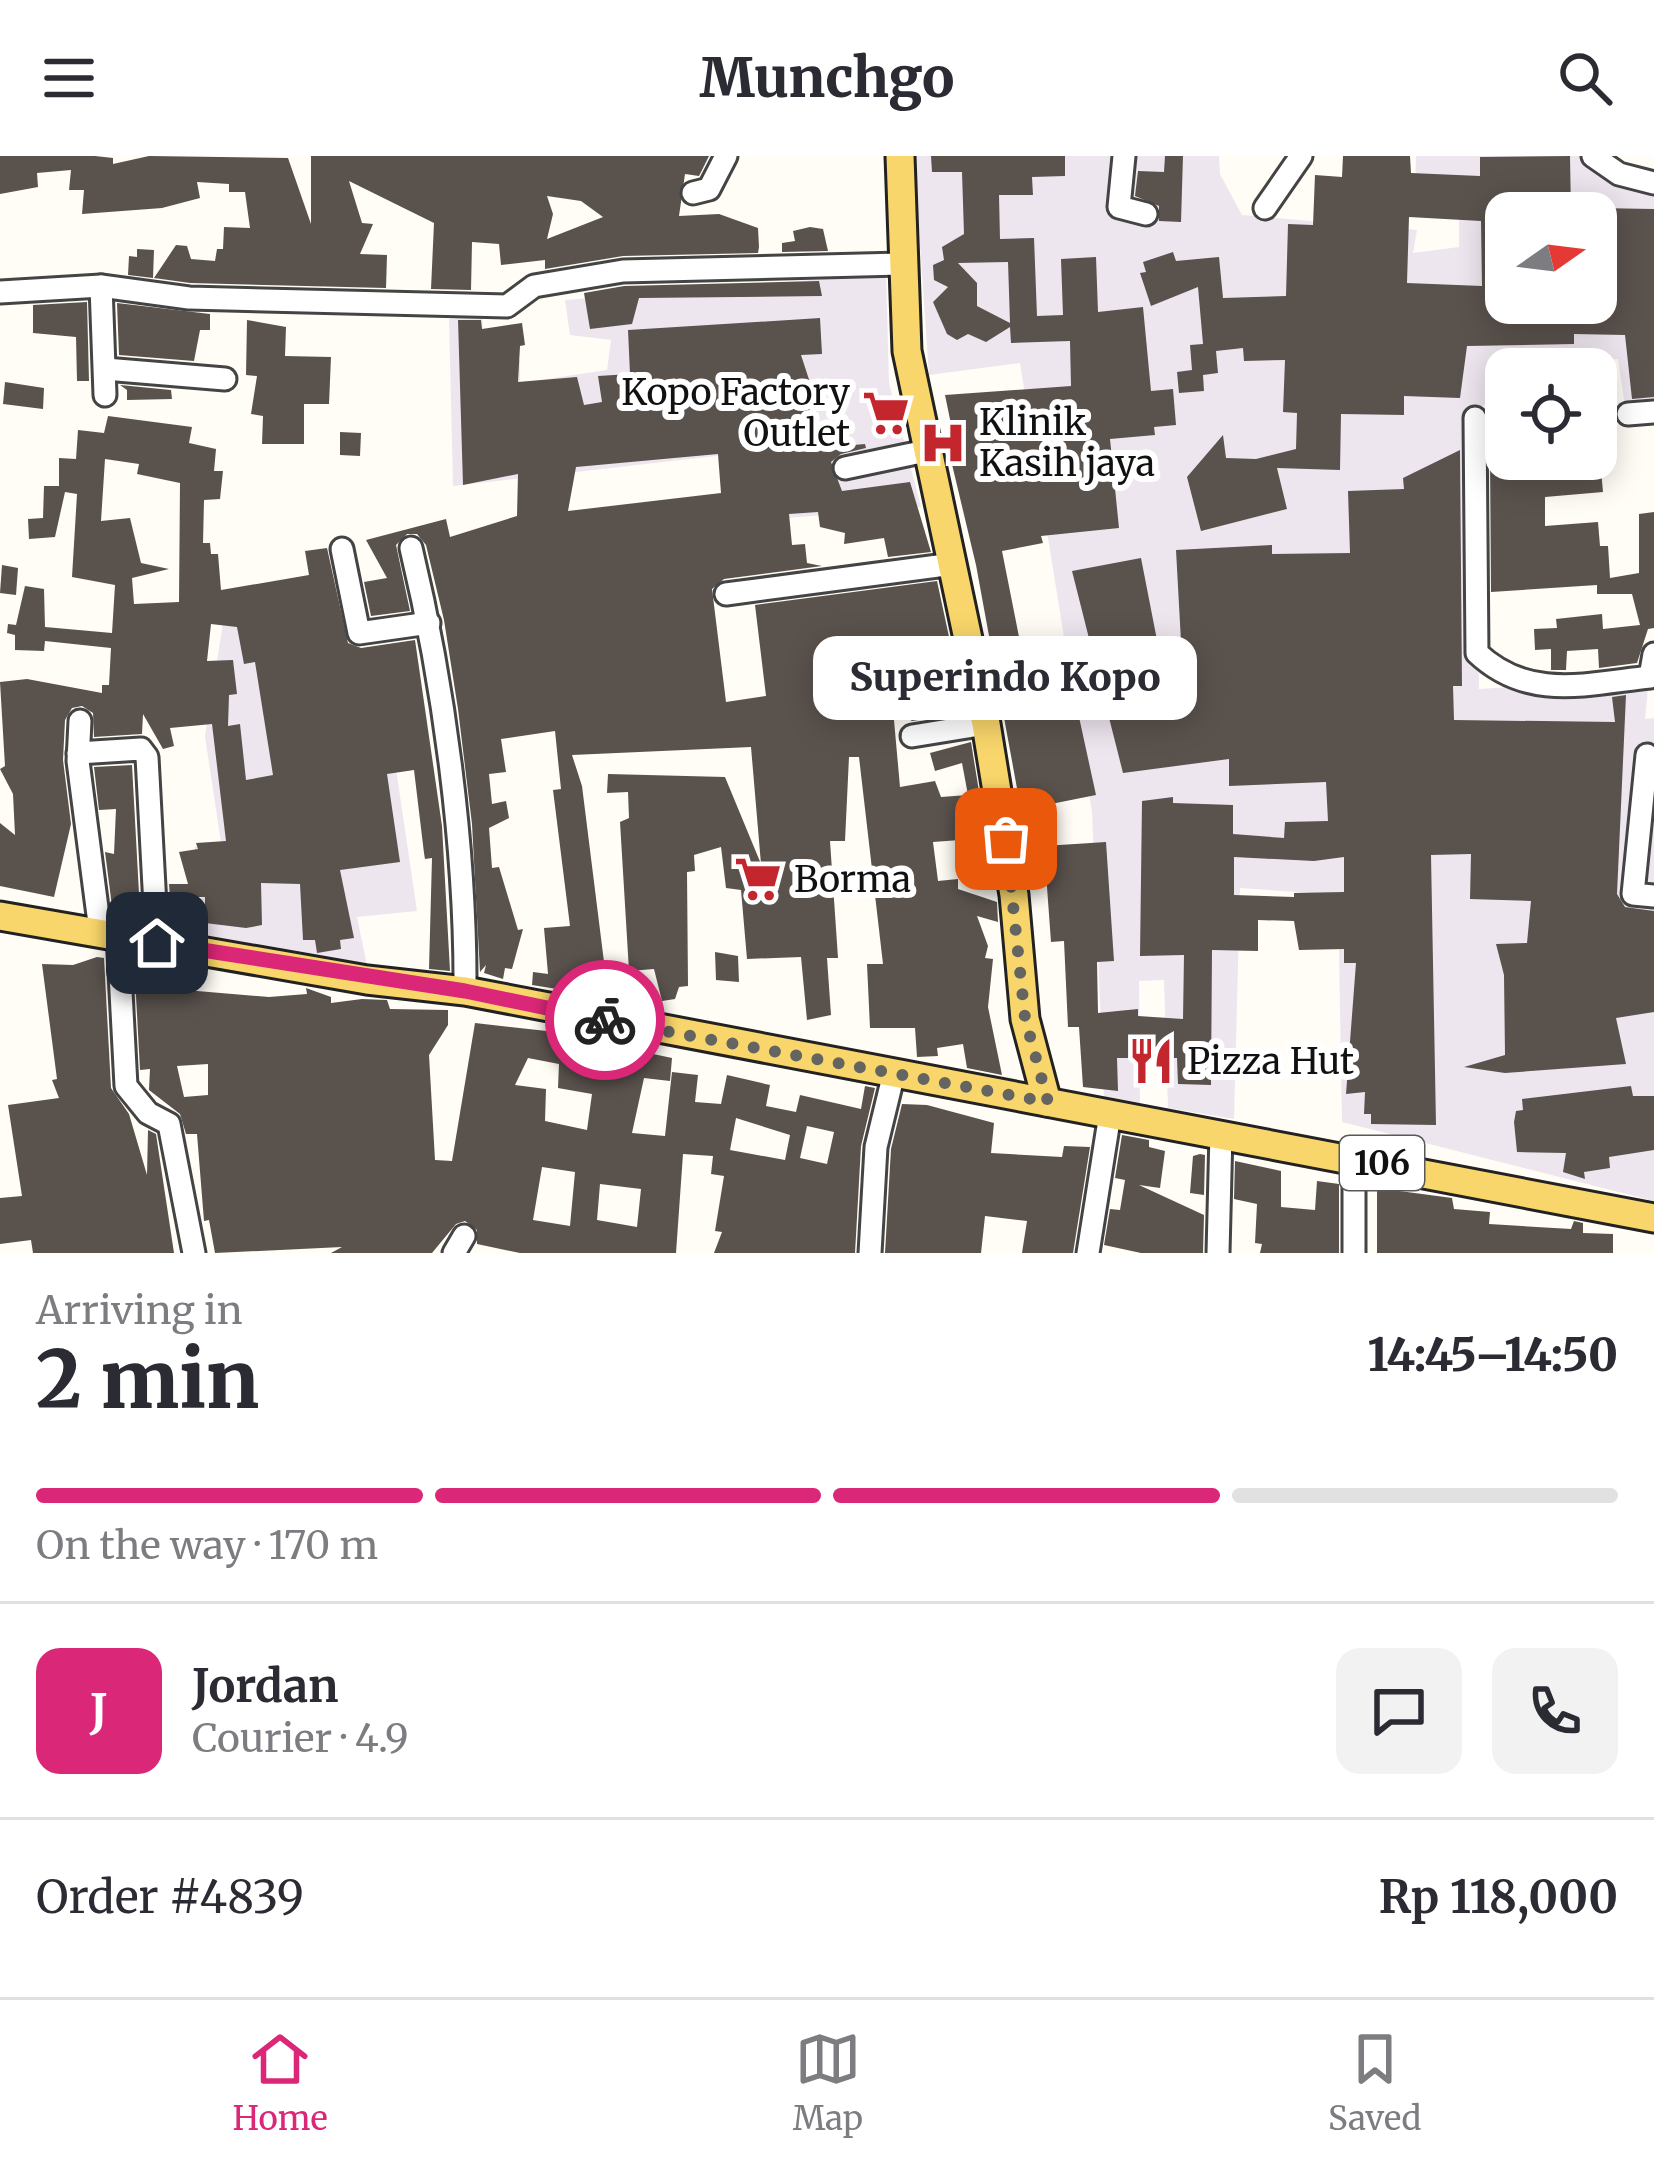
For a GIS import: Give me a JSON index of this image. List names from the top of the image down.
{
  "streets": {
    "main road": ["106"]
  },
  "places": {
    "supermarket": ["Kopo Factory Outlet", "Borma"],
    "hospital": ["Klinik Kasih jaya"],
    "other": ["Superindo Kopo"],
    "restaurant": ["Pizza Hut"]
  },
  "north": "right",
  "page": {
    "header": "Munchgo",
    "bubble": "Superindo Kopo",
    "heading": ["2 min", "Arriving in", "14:45–14:50"],
    "panel": [
      "Jordan",
      "Courier · 4.9",
      "Order #4839",
      "Rp 118,000"
    ],
    "bar": "On the way · 170 m",
    "round": "J",
    "tabs": ["Home", "Map", "Saved"]
  }
}
